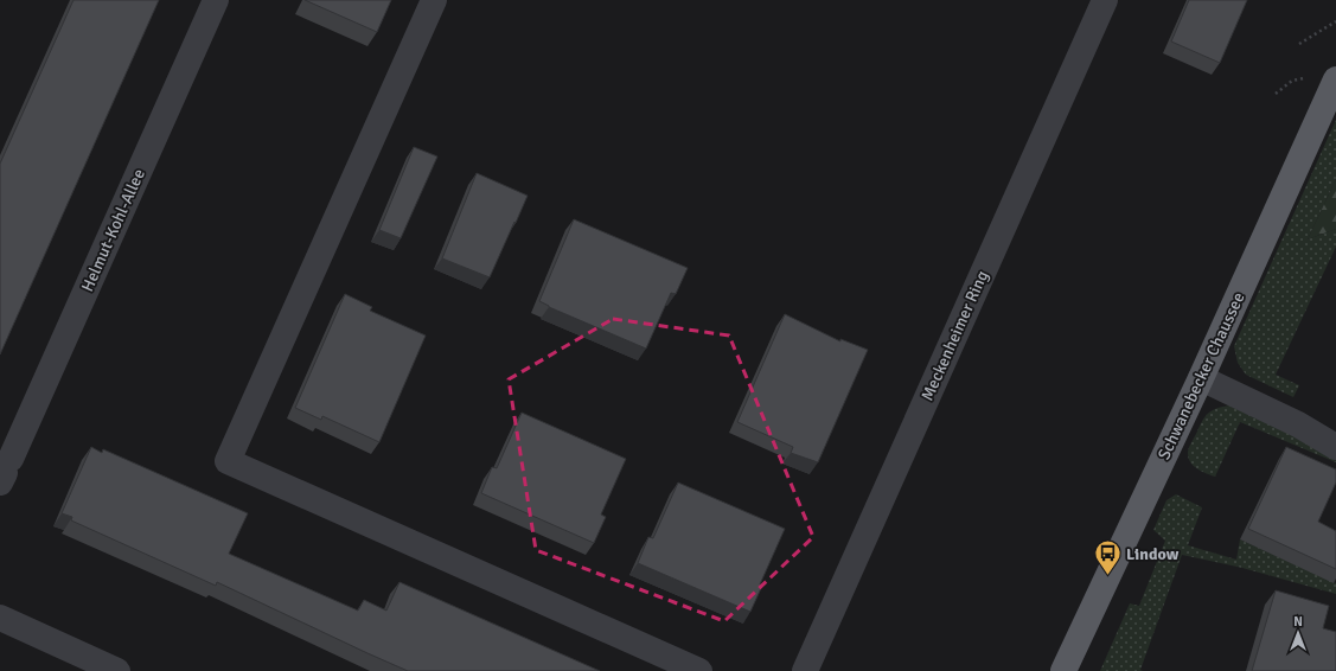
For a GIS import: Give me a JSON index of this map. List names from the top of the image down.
{
  "streets": {
    "main road": ["Schwanebecker Chaussee"],
    "lane": ["Helmut-Kohl-Allee", "Meckenheimer Ring"]
  },
  "places": {
    "bus stop": ["Lindow"]
  },
  "north": "top"
}
